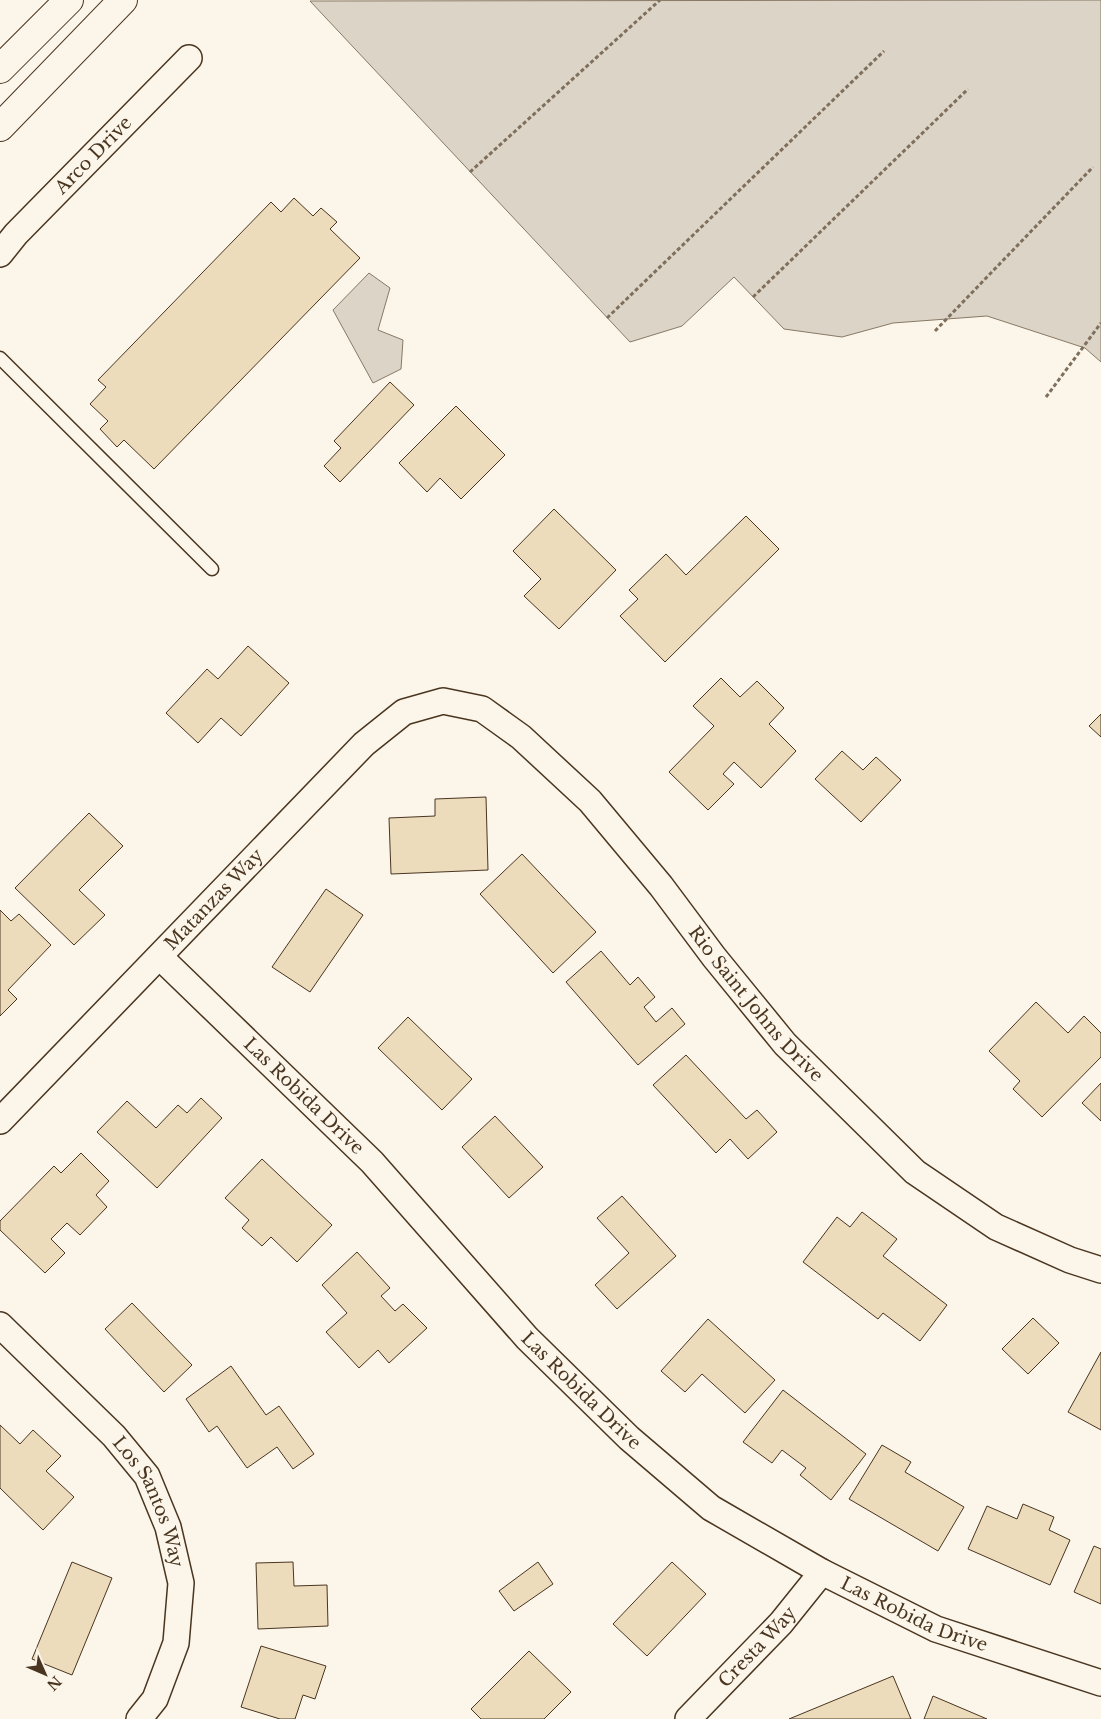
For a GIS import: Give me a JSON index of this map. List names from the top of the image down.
{
  "streets": {
    "street": [
      "Arco Drive",
      "Matanzas Way",
      "Rio Saint Johns Drive",
      "Las Robida Drive",
      "Los Santos Way",
      "Cresta Way"
    ]
  },
  "crossings": [
    ["Matanzas Way", "Rio Saint Johns Drive"],
    ["Matanzas Way", "Las Robida Drive"],
    ["Las Robida Drive", "Cresta Way"]
  ],
  "north": "bottom right"
}
